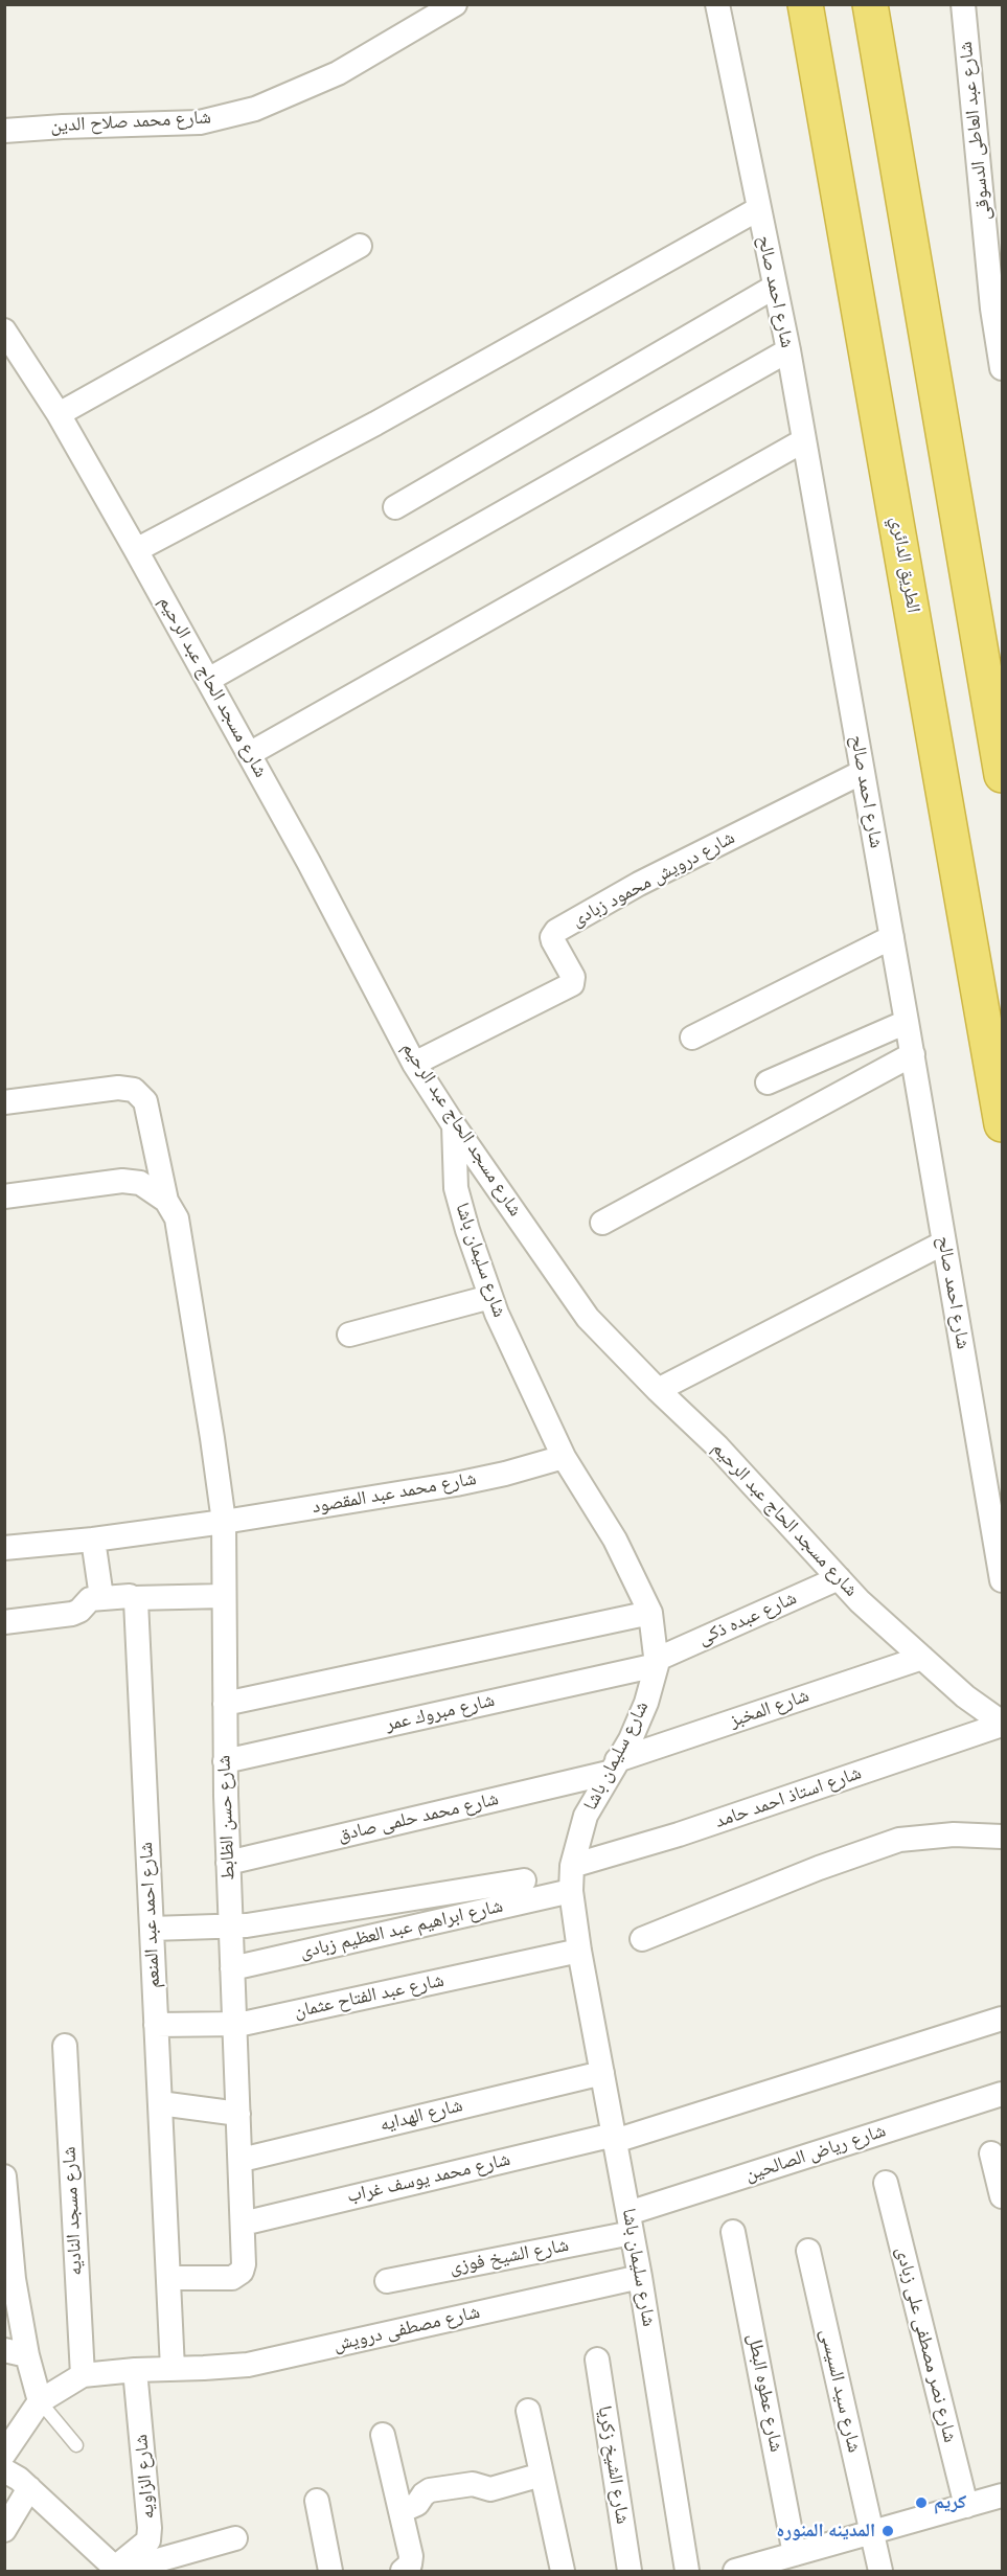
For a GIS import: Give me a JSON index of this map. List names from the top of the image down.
{
  "streets": {
    "highway": ["الطريق الدائري"],
    "street": [
      "شارع محمد صلاح الدين",
      "شارع عبد العاطى الدسوقى",
      "شارع احمد صالح",
      "شارع مسجد الحاج عبد الرحيم",
      "شارع درويش محمود زبادى",
      "شارع سليمان باشا",
      "شارع محمد عبد المقصود",
      "شارع عبده ذكى",
      "شارع المخبز",
      "شارع مبروك عمر",
      "شارع استاذ احمد حامد",
      "شارع حسن الظابط",
      "شارع محمد حلمى صادق",
      "شارع احمد عبد المنعم",
      "شارع ابراهيم عبد العظيم زبادى",
      "شارع عبد الفتاح عثمان",
      "شارع الهدايه",
      "شارع رياض الصالحين",
      "شارع محمد يوسف غراب",
      "شارع مسجد الناديه",
      "شارع الشيخ فوزى",
      "شارع مصطفى درويش",
      "شارع نصر مصطفى على زبادى",
      "شارع سيد السيسى",
      "شارع عطوه البطل",
      "شارع الشيخ زكريا",
      "شارع الزاويه"
    ]
  },
  "crossings": [
    ["شارع احمد صالح", "شارع درويش محمود زبادى"],
    ["شارع مسجد الحاج عبد الرحيم", "شارع درويش محمود زبادى"],
    ["شارع مسجد الحاج عبد الرحيم", "شارع سليمان باشا"],
    ["شارع مسجد الحاج عبد الرحيم", "شارع عبده ذكى"],
    ["شارع مسجد الحاج عبد الرحيم", "شارع المخبز"],
    ["شارع مسجد الحاج عبد الرحيم", "شارع استاذ احمد حامد"],
    ["شارع سليمان باشا", "شارع محمد عبد المقصود"],
    ["شارع سليمان باشا", "شارع عبده ذكى"],
    ["شارع سليمان باشا", "شارع المخبز"],
    ["شارع سليمان باشا", "شارع مبروك عمر"],
    ["شارع سليمان باشا", "شارع استاذ احمد حامد"],
    ["شارع سليمان باشا", "شارع محمد حلمى صادق"],
    ["شارع سليمان باشا", "شارع ابراهيم عبد العظيم زبادى"],
    ["شارع سليمان باشا", "شارع عبد الفتاح عثمان"],
    ["شارع سليمان باشا", "شارع الهدايه"],
    ["شارع سليمان باشا", "شارع رياض الصالحين"],
    ["شارع سليمان باشا", "شارع محمد يوسف غراب"],
    ["شارع سليمان باشا", "شارع الشيخ فوزى"],
    ["شارع سليمان باشا", "شارع مصطفى درويش"],
    ["شارع محمد عبد المقصود", "شارع حسن الظابط"],
    ["شارع عبده ذكى", "شارع مبروك عمر"],
    ["شارع المخبز", "شارع محمد حلمى صادق"],
    ["شارع مبروك عمر", "شارع حسن الظابط"],
    ["شارع حسن الظابط", "شارع محمد حلمى صادق"],
    ["شارع حسن الظابط", "شارع احمد عبد المنعم"],
    ["شارع حسن الظابط", "شارع ابراهيم عبد العظيم زبادى"],
    ["شارع حسن الظابط", "شارع عبد الفتاح عثمان"],
    ["شارع حسن الظابط", "شارع الهدايه"],
    ["شارع حسن الظابط", "شارع محمد يوسف غراب"],
    ["شارع احمد عبد المنعم", "شارع عبد الفتاح عثمان"],
    ["شارع احمد عبد المنعم", "شارع مصطفى درويش"],
    ["شارع رياض الصالحين", "شارع الشيخ فوزى"],
    ["شارع مسجد الناديه", "شارع مصطفى درويش"],
    ["شارع مصطفى درويش", "شارع الزاويه"]
  ],
  "places": ["كريم", "المدينه المنوره"]
}
